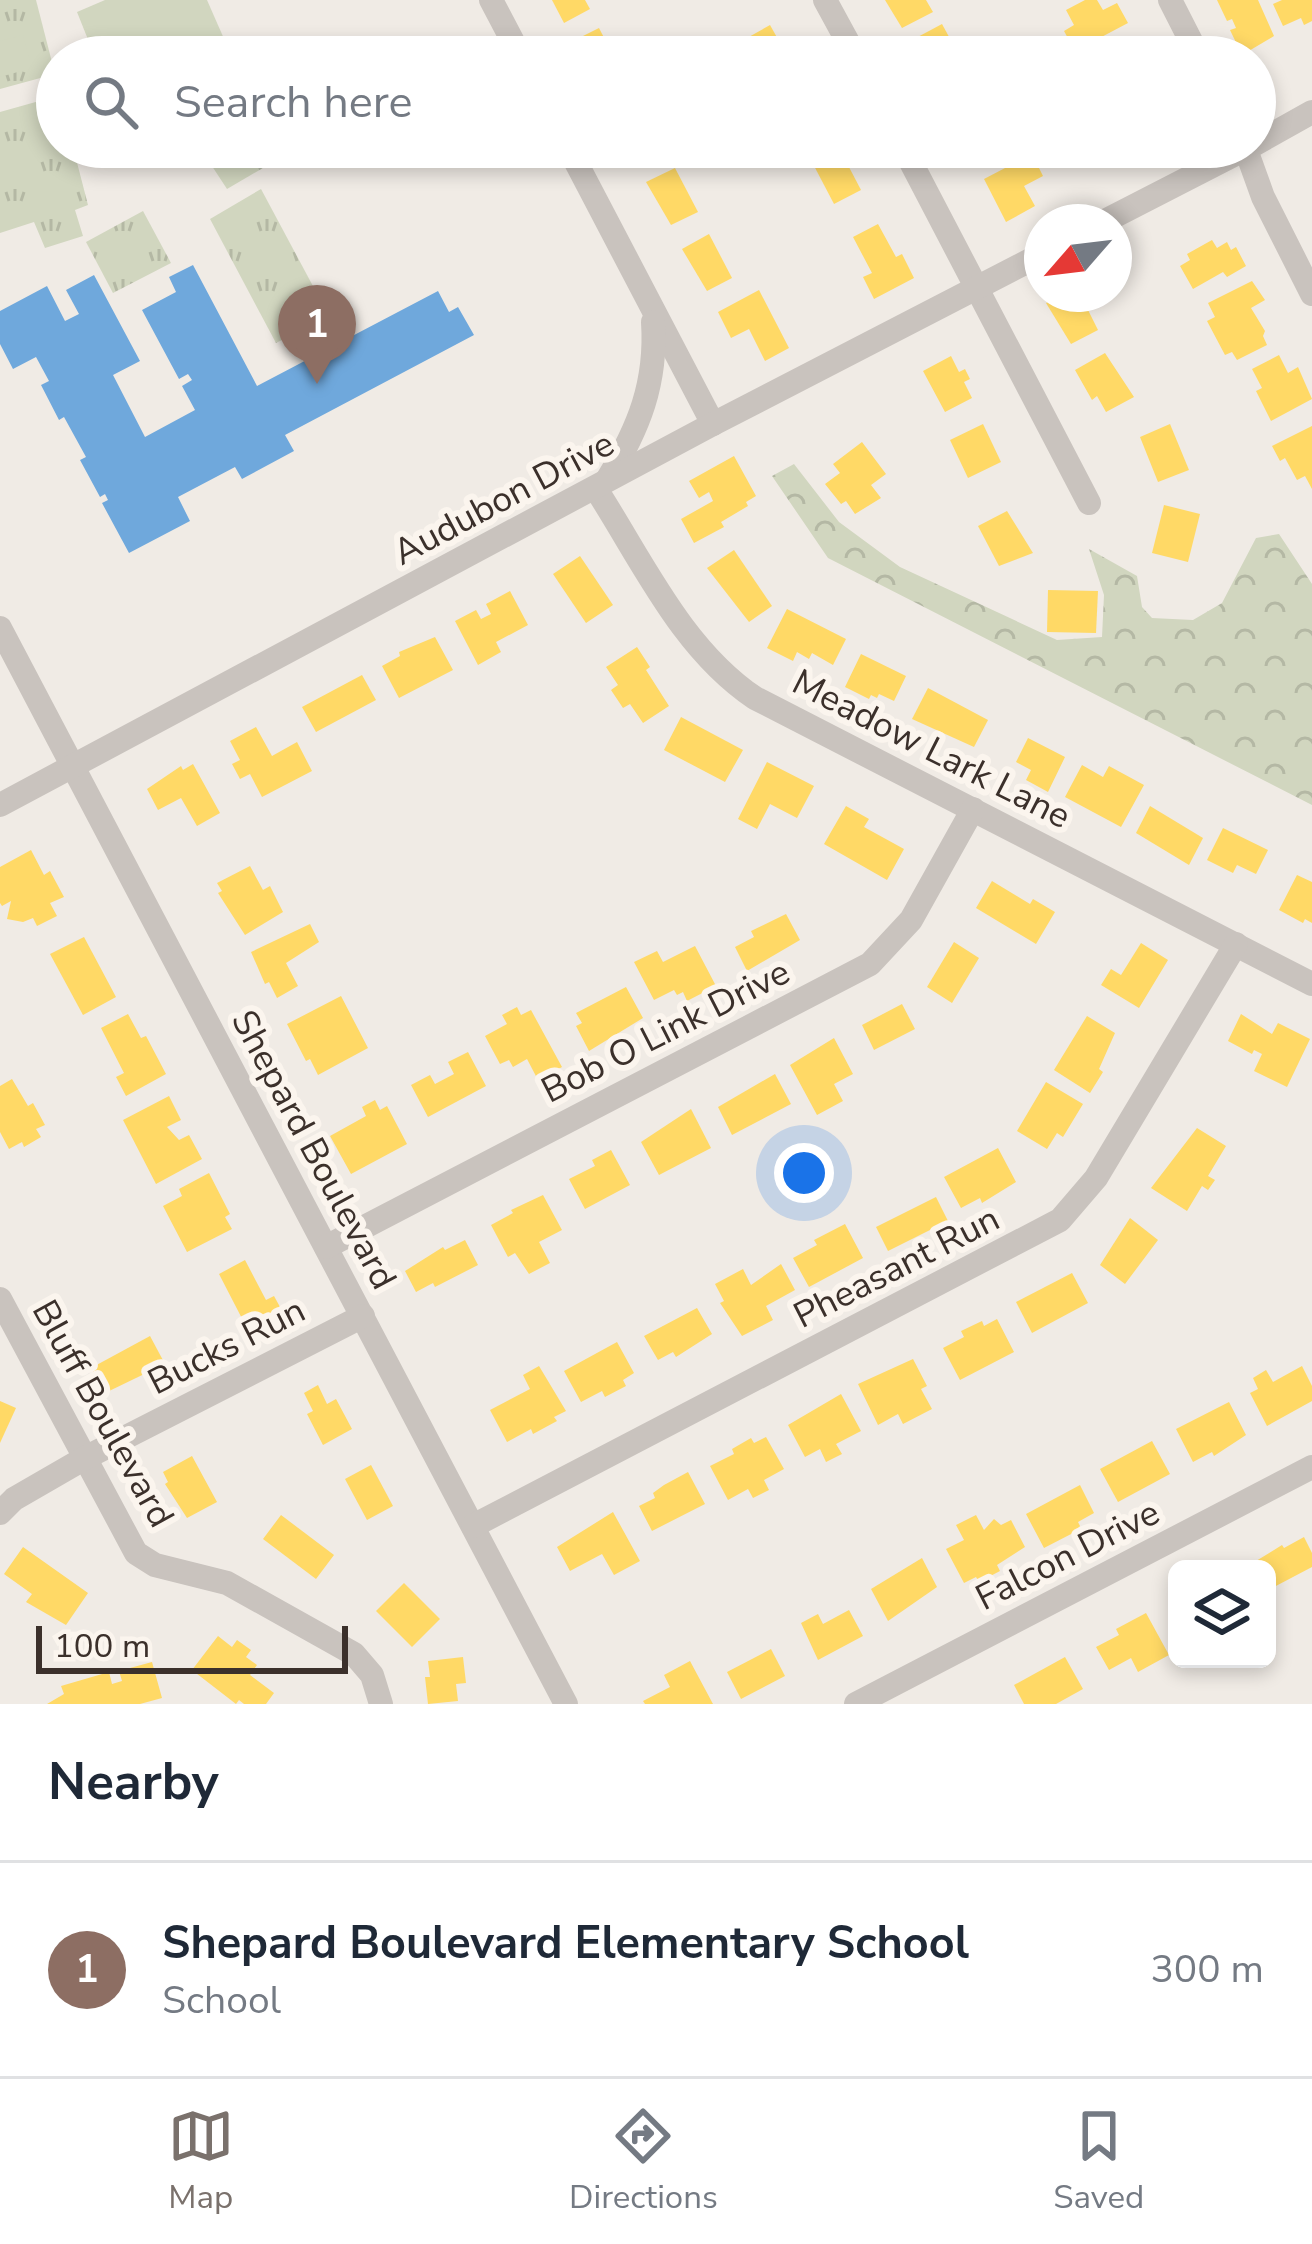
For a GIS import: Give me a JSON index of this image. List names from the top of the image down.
{
  "streets": {
    "street": [
      "Audubon Drive",
      "Meadow Lark Lane",
      "Bob O Link Drive",
      "Shepard Boulevard",
      "Pheasant Run",
      "Bucks Run",
      "Bluff Boulevard",
      "Falcon Drive"
    ]
  },
  "crossings": [
    ["Audubon Drive", "Meadow Lark Lane"],
    ["Audubon Drive", "Shepard Boulevard"],
    ["Meadow Lark Lane", "Bob O Link Drive"],
    ["Meadow Lark Lane", "Pheasant Run"],
    ["Bob O Link Drive", "Shepard Boulevard"],
    ["Shepard Boulevard", "Pheasant Run"],
    ["Shepard Boulevard", "Bucks Run"],
    ["Bucks Run", "Bluff Boulevard"]
  ],
  "scale_bar": "100 m",
  "north": "bottom left",
  "page": {
    "search": "Search here",
    "pins": "1",
    "scale": "100 m",
    "heading": "Nearby",
    "list": [
      {
        "mark": "1",
        "name": "Shepard Boulevard Elementary School",
        "note": "School",
        "value": "300 m"
      }
    ],
    "nav": ["Map", "Directions", "Saved"]
  }
}
